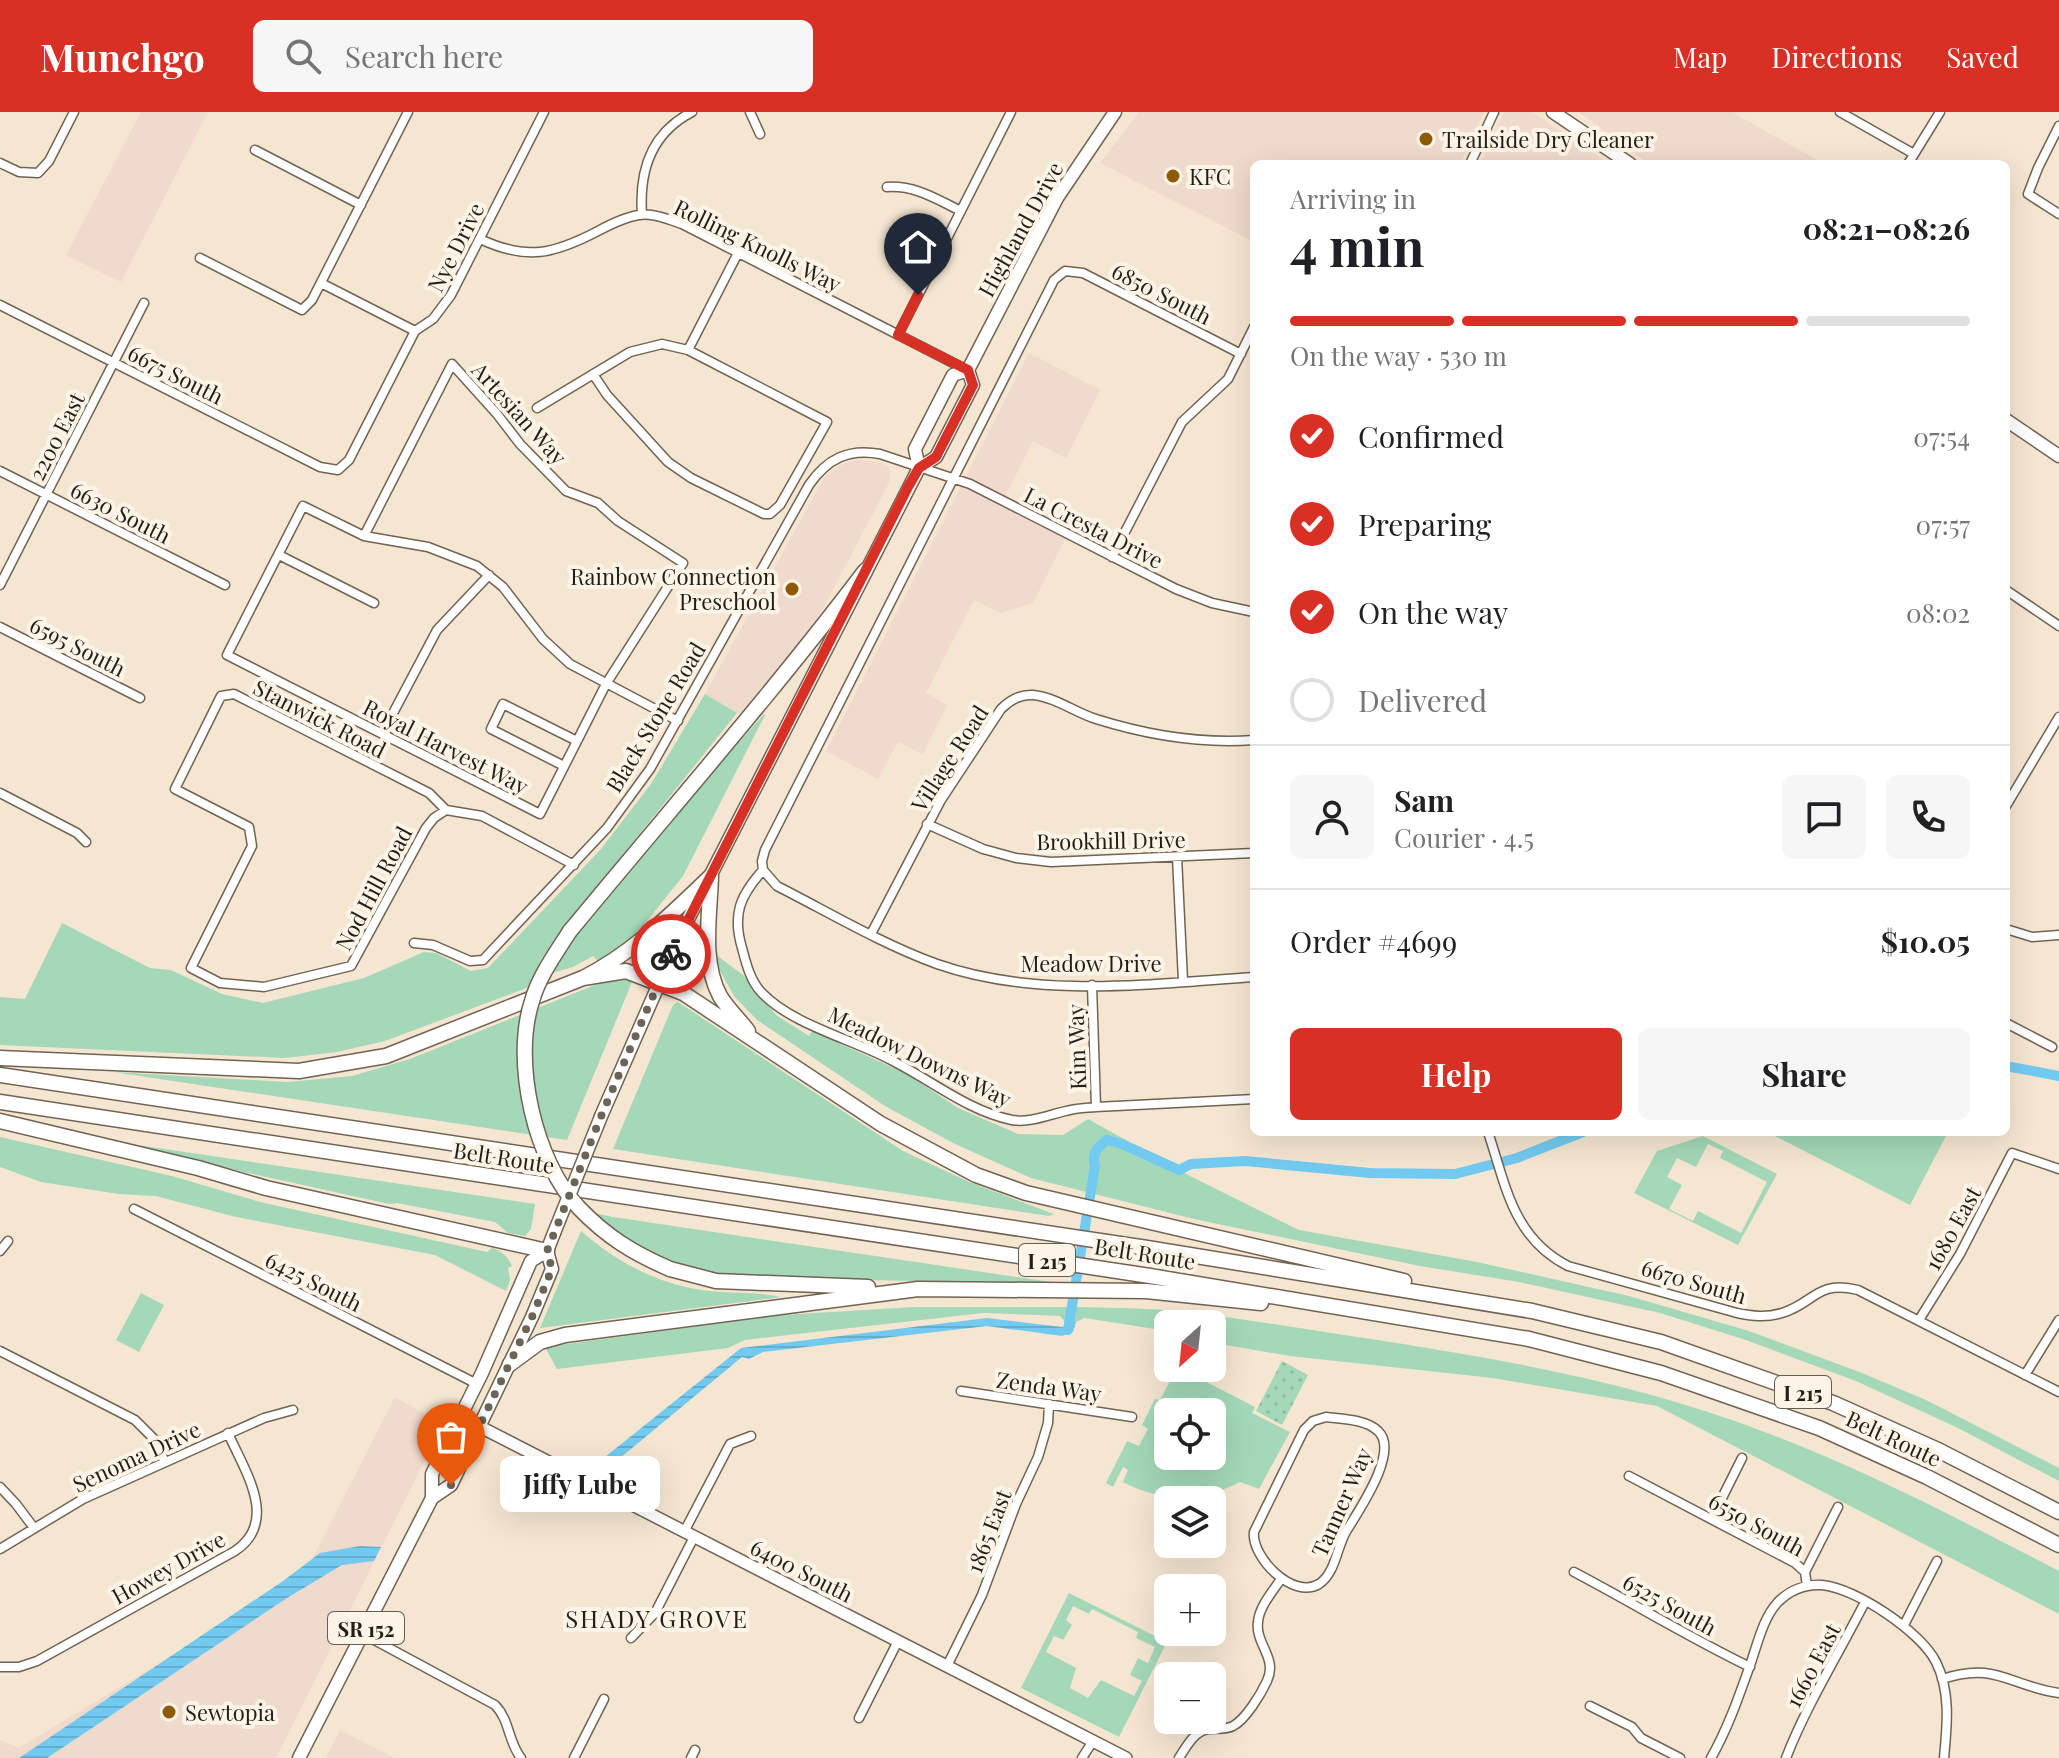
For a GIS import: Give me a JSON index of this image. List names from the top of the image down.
{
  "streets": {
    "highway": ["Belt Route", "I 215"],
    "main road": ["Highland Drive", "SR 152"],
    "street": [
      "Rolling Knolls Way",
      "Nye Drive",
      "6850 South",
      "6675 South",
      "Artesian Way",
      "2200 East",
      "6630 South",
      "La Cresta Drive",
      "6595 South",
      "Black Stone Road",
      "Stanwick Road",
      "Royal Harvest Way",
      "Village Road",
      "Brookhill Drive",
      "Nod Hill Road",
      "Meadow Drive",
      "Kim Way",
      "Meadow Downs Way",
      "1680 East",
      "6425 South",
      "6670 South",
      "Zenda Way",
      "Senoma Drive",
      "Tanner Way",
      "6550 South",
      "1865 East",
      "Howey Drive",
      "6400 South",
      "6525 South",
      "1660 East"
    ]
  },
  "crossings": [
    ["Highland Drive", "Rolling Knolls Way"],
    ["Highland Drive", "La Cresta Drive"],
    ["Highland Drive", "Black Stone Road"],
    ["Highland Drive", "6425 South"],
    ["Highland Drive", "6400 South"],
    ["Rolling Knolls Way", "Nye Drive"],
    ["Nye Drive", "6675 South"],
    ["6850 South", "Meadow Downs Way"],
    ["6675 South", "2200 East"],
    ["Artesian Way", "Royal Harvest Way"],
    ["2200 East", "6630 South"],
    ["La Cresta Drive", "Black Stone Road"],
    ["La Cresta Drive", "Meadow Downs Way"],
    ["Stanwick Road", "Nod Hill Road"],
    ["Village Road", "Brookhill Drive"],
    ["Village Road", "Meadow Drive"],
    ["Meadow Drive", "Kim Way"],
    ["Meadow Drive", "Meadow Downs Way"],
    ["Kim Way", "Meadow Downs Way"],
    ["1680 East", "6670 South"],
    ["Zenda Way", "1865 East"],
    ["Senoma Drive", "Howey Drive"],
    ["6550 South", "1660 East"],
    ["1865 East", "6400 South"]
  ],
  "districts": ["SHADY GROVE"],
  "places": [
    "Trailside Dry Cleaner",
    "KFC",
    "Rainbow Connection Preschool",
    "Jiffy Lube",
    "Sewtopia"
  ],
  "north": "bottom left",
  "page": {
    "header": "Munchgo",
    "search": "Search here",
    "nav": ["Map", "Directions", "Saved"],
    "heading": ["4 min", "Arriving in", "08:21–08:26"],
    "panel": [
      "Sam",
      "Courier · 4.5",
      "Order #4699",
      "$10.05"
    ],
    "bar": "On the way · 530 m",
    "list": [
      ["Confirmed", "07:54"],
      ["Preparing", "07:57"],
      ["On the way", "08:02"],
      "Delivered"
    ],
    "buttons": ["Help", "Share"],
    "map_buttons": ["+", "−"],
    "bubble": "Jiffy Lube"
  }
}
